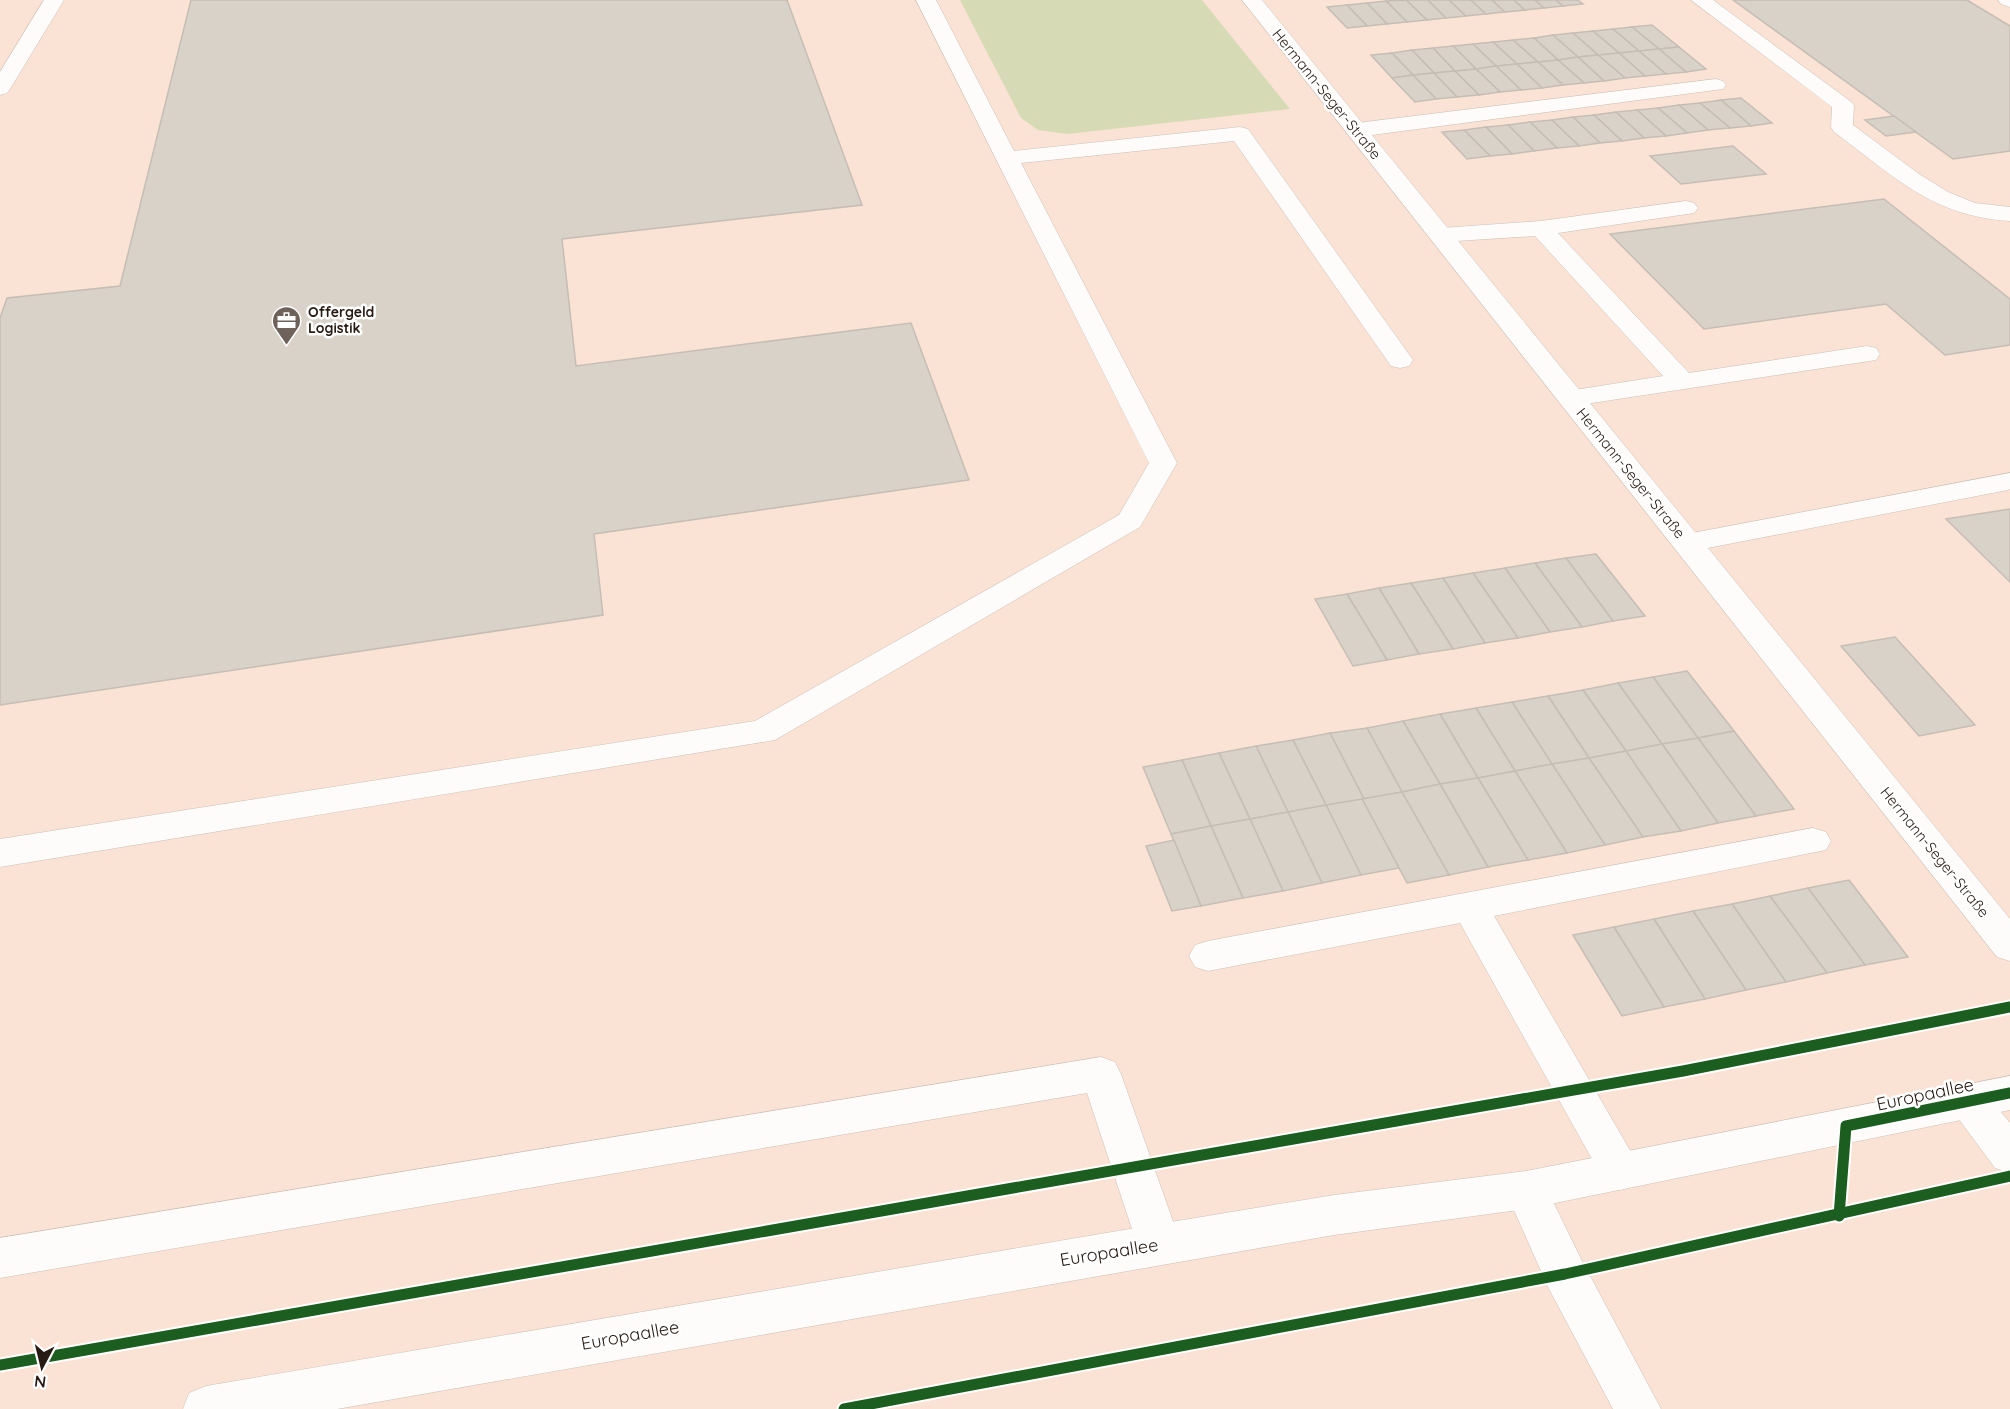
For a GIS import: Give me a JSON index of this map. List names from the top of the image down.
{
  "streets": {
    "street": ["Hermann-Seger-Straße", "Europaallee"]
  },
  "places": {
    "office": ["Offergeld Logistik"]
  },
  "north": "bottom"
}
